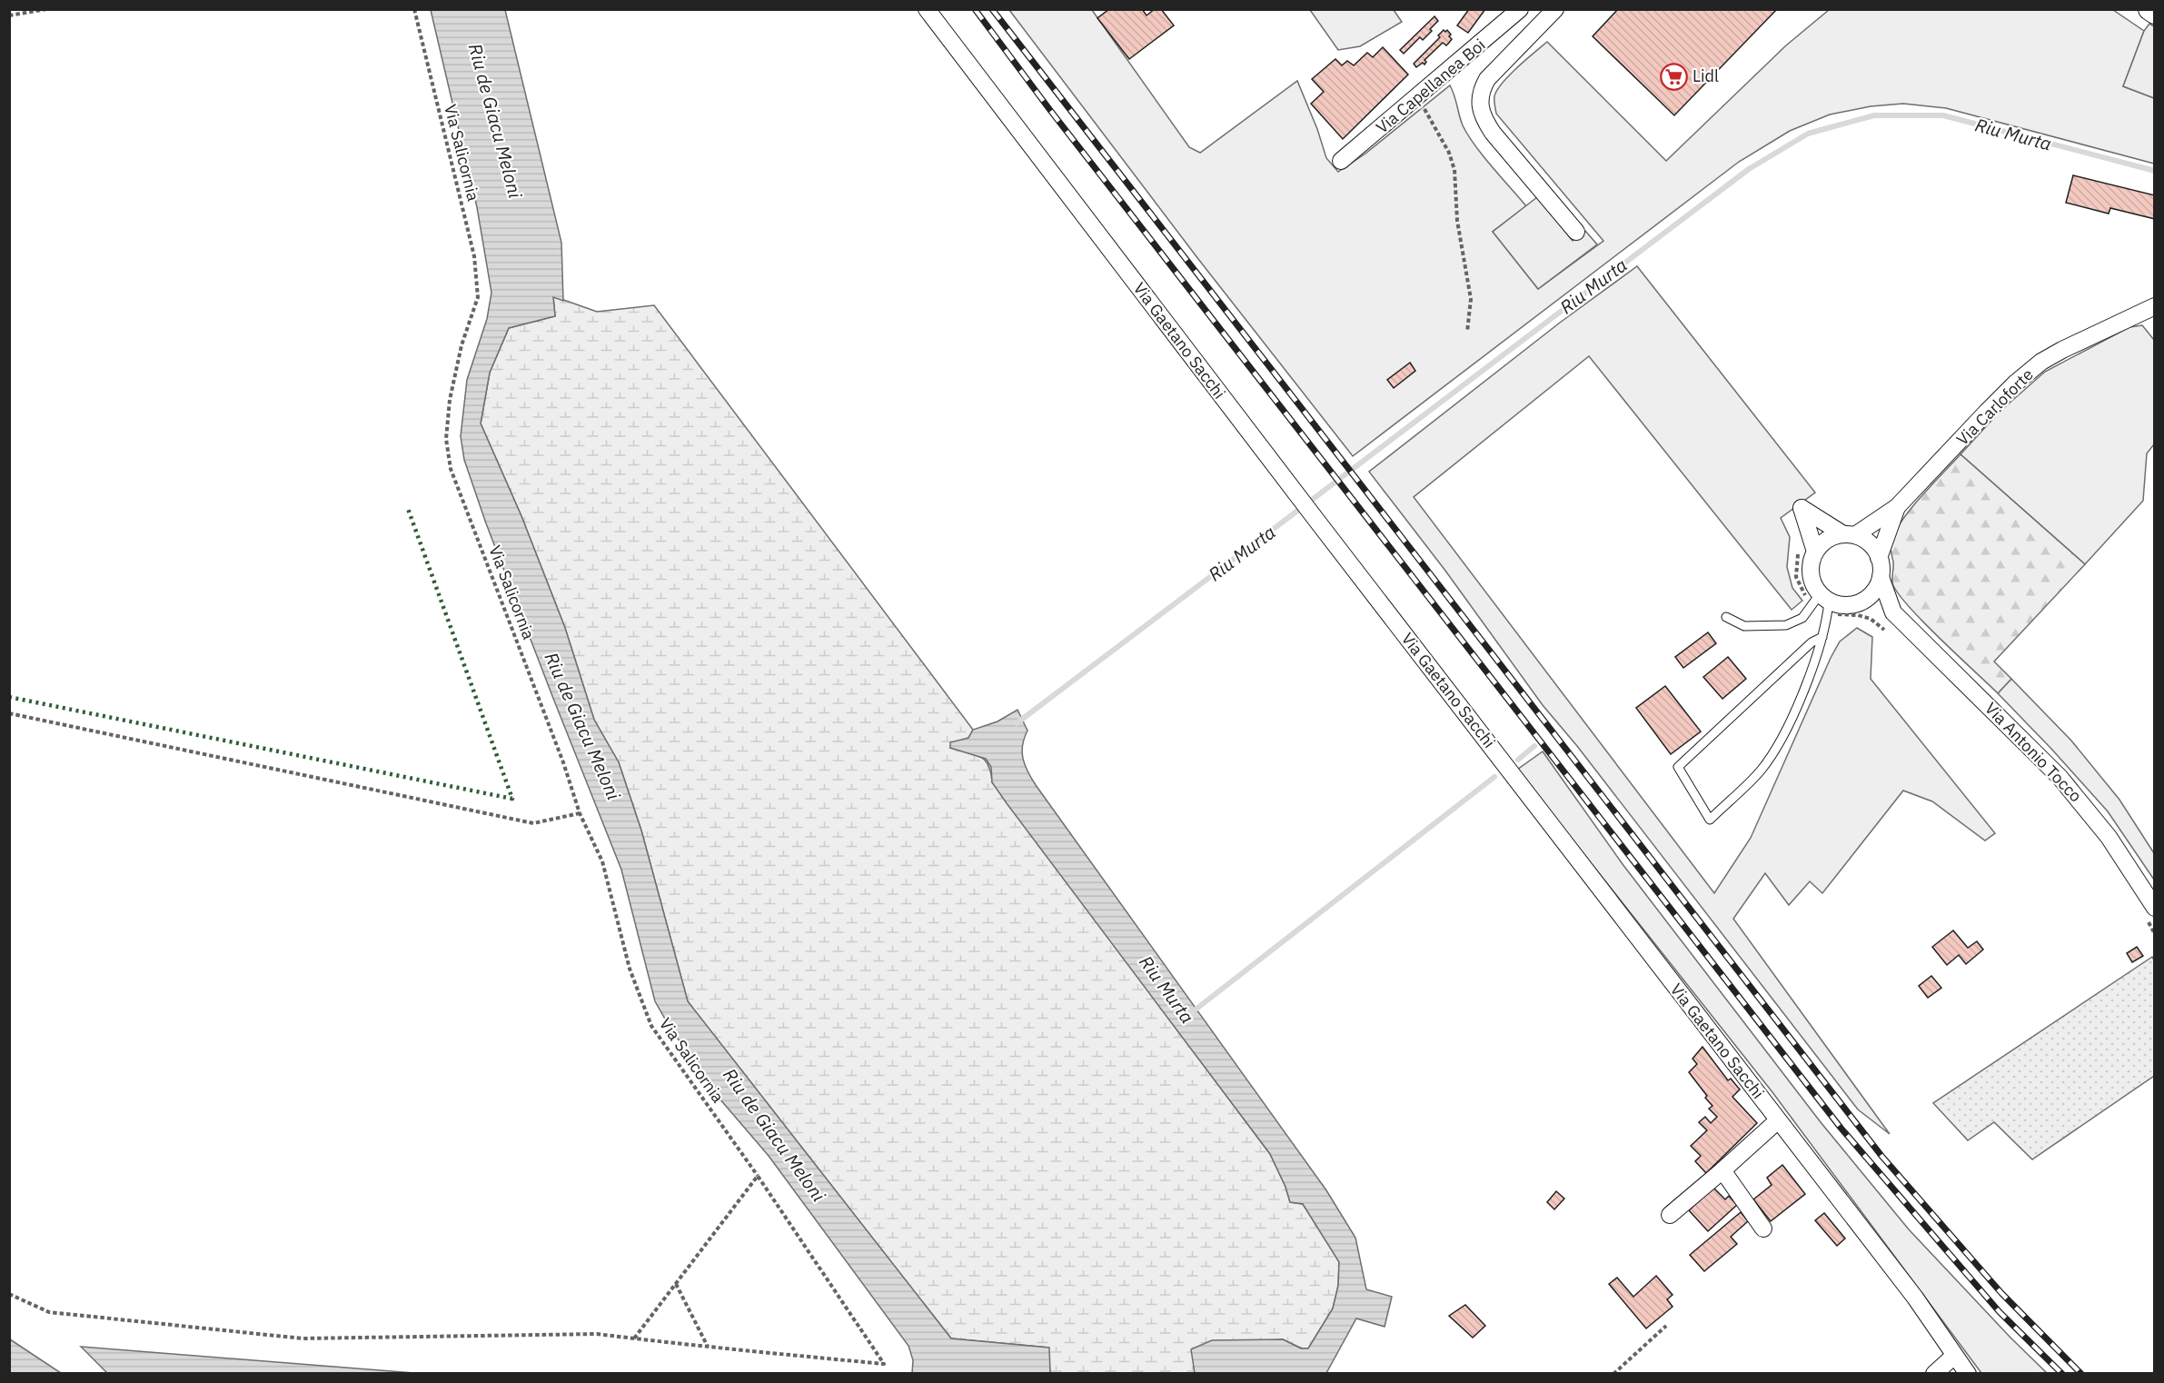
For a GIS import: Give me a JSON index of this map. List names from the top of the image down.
{
  "streets": {
    "street": [
      "Via Capellanea Boi",
      "Via Gaetano Sacchi",
      "Via Carloforte",
      "Via Antonio Tocco"
    ],
    "path": ["Via Salicornia"]
  },
  "crossings": [
    ["Via Carloforte", "Via Antonio Tocco"]
  ],
  "water": ["Riu de Giacu Meloni", "Riu Murta"],
  "places": {
    "supermarket": ["Lidl"]
  }
}
